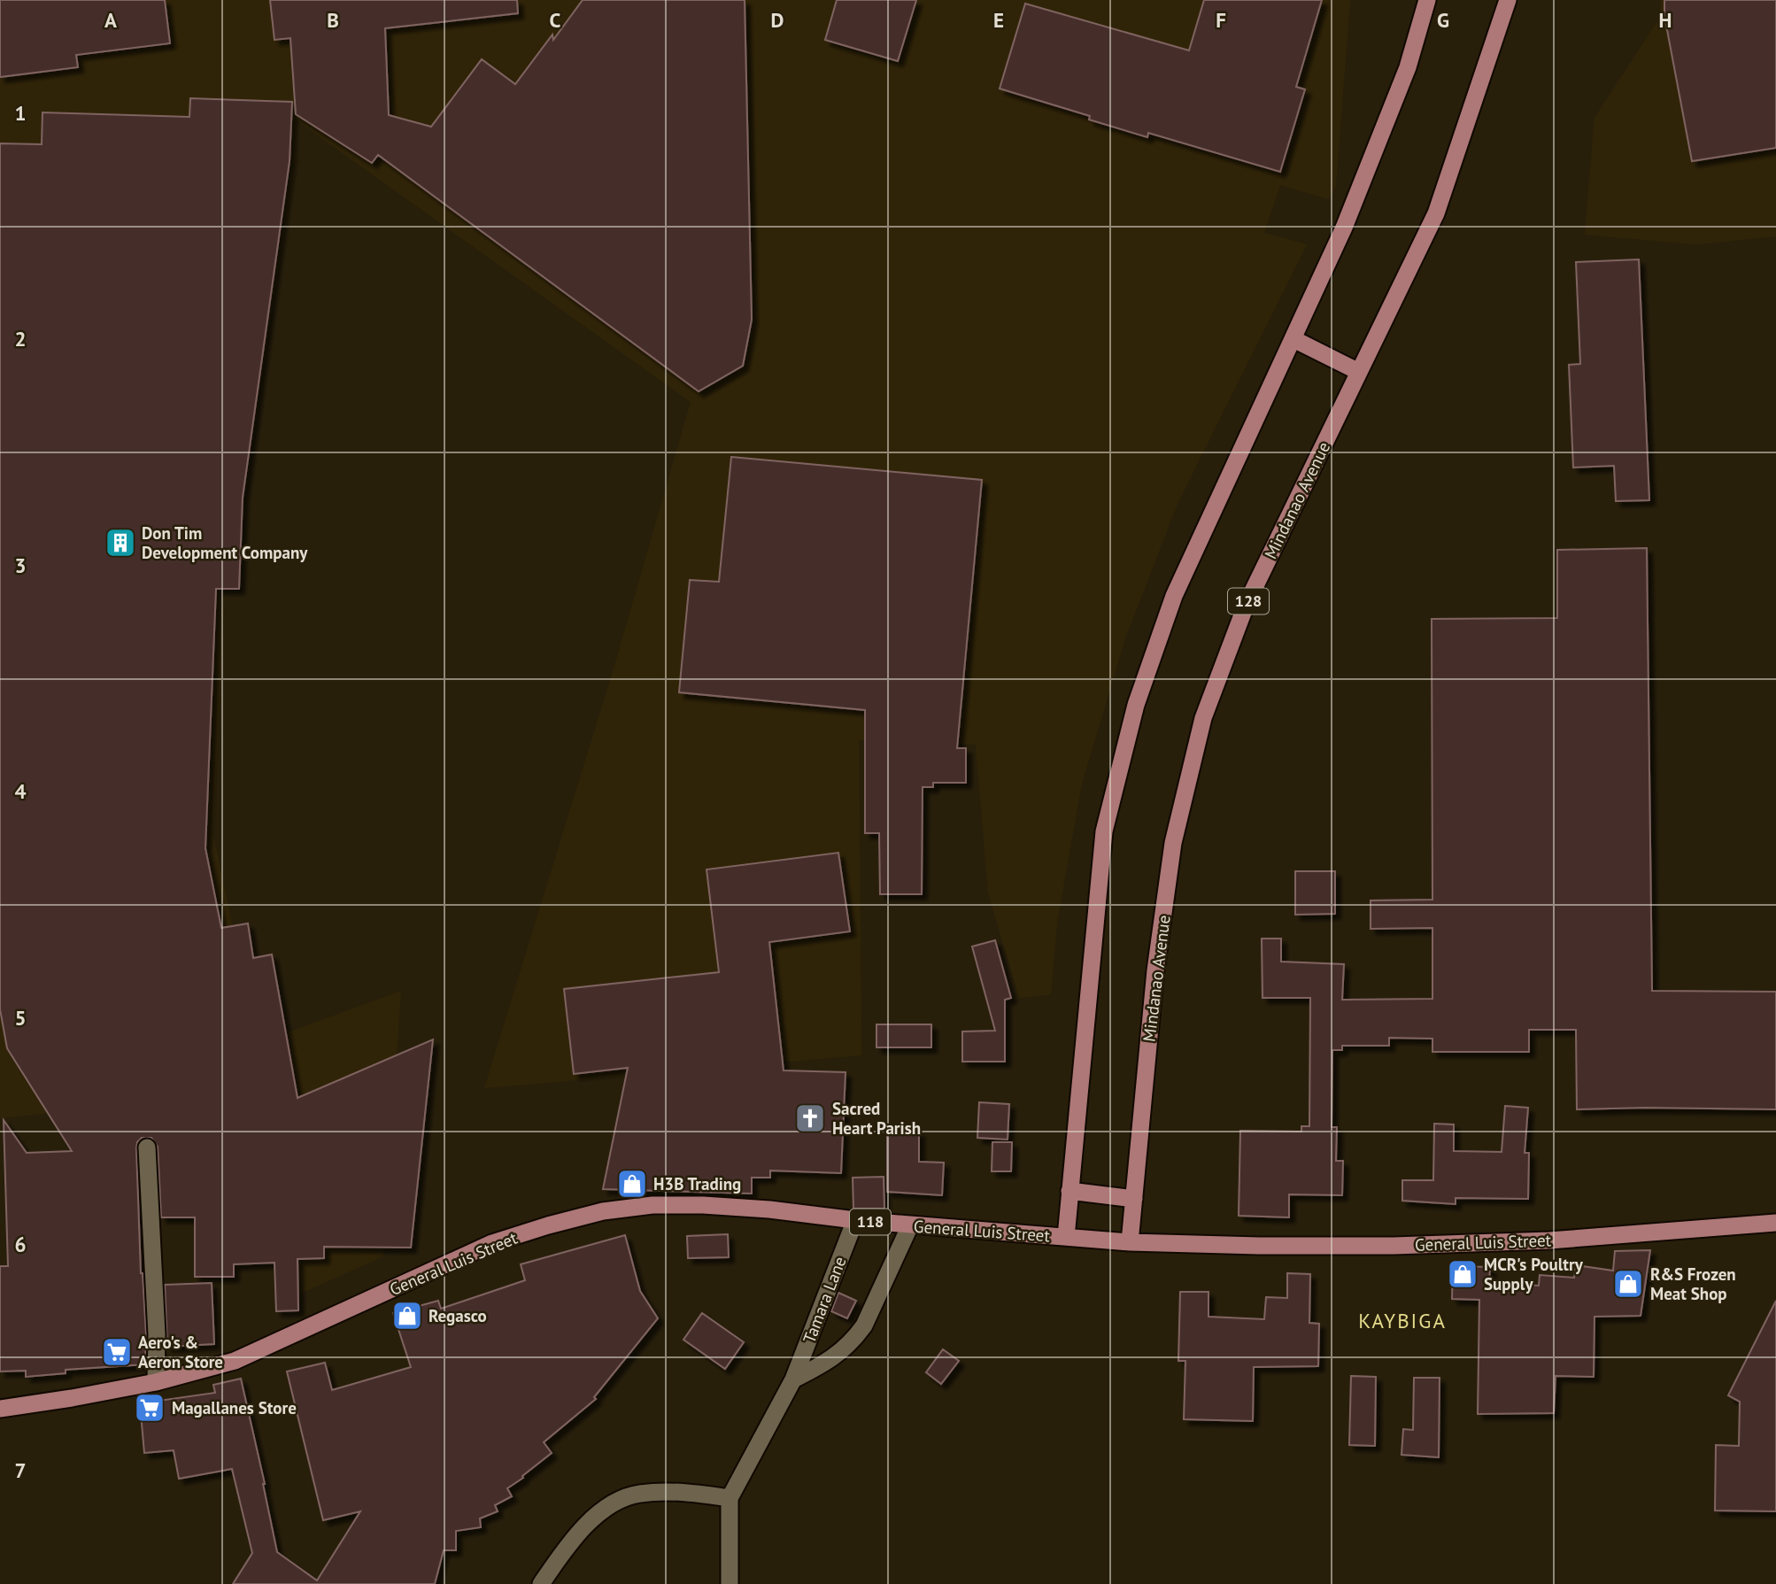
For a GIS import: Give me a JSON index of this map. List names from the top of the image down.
{
  "streets": {
    "main road": [
      "Mindanao Avenue",
      "128",
      "118",
      "General Luis Street"
    ],
    "street": ["Tamara Lane"]
  },
  "crossings": [
    ["Mindanao Avenue", "General Luis Street"],
    ["General Luis Street", "Tamara Lane"]
  ],
  "districts": ["KAYBIGA"],
  "places": {
    "building": ["Don Tim Development Company"],
    "church": ["Sacred Heart Parish"],
    "shop": [
      "H3B Trading",
      "MCR's Poultry Supply",
      "R&S Frozen Meat Shop",
      "Regasco"
    ],
    "supermarket": ["Aero's & Aeron Store", "Magallanes Store"]
  },
  "grid": {
    "columns": [
      "A",
      "B",
      "C",
      "D",
      "E",
      "F",
      "G",
      "H"
    ],
    "rows": [
      "1",
      "2",
      "3",
      "4",
      "5",
      "6",
      "7"
    ]
  }
}
